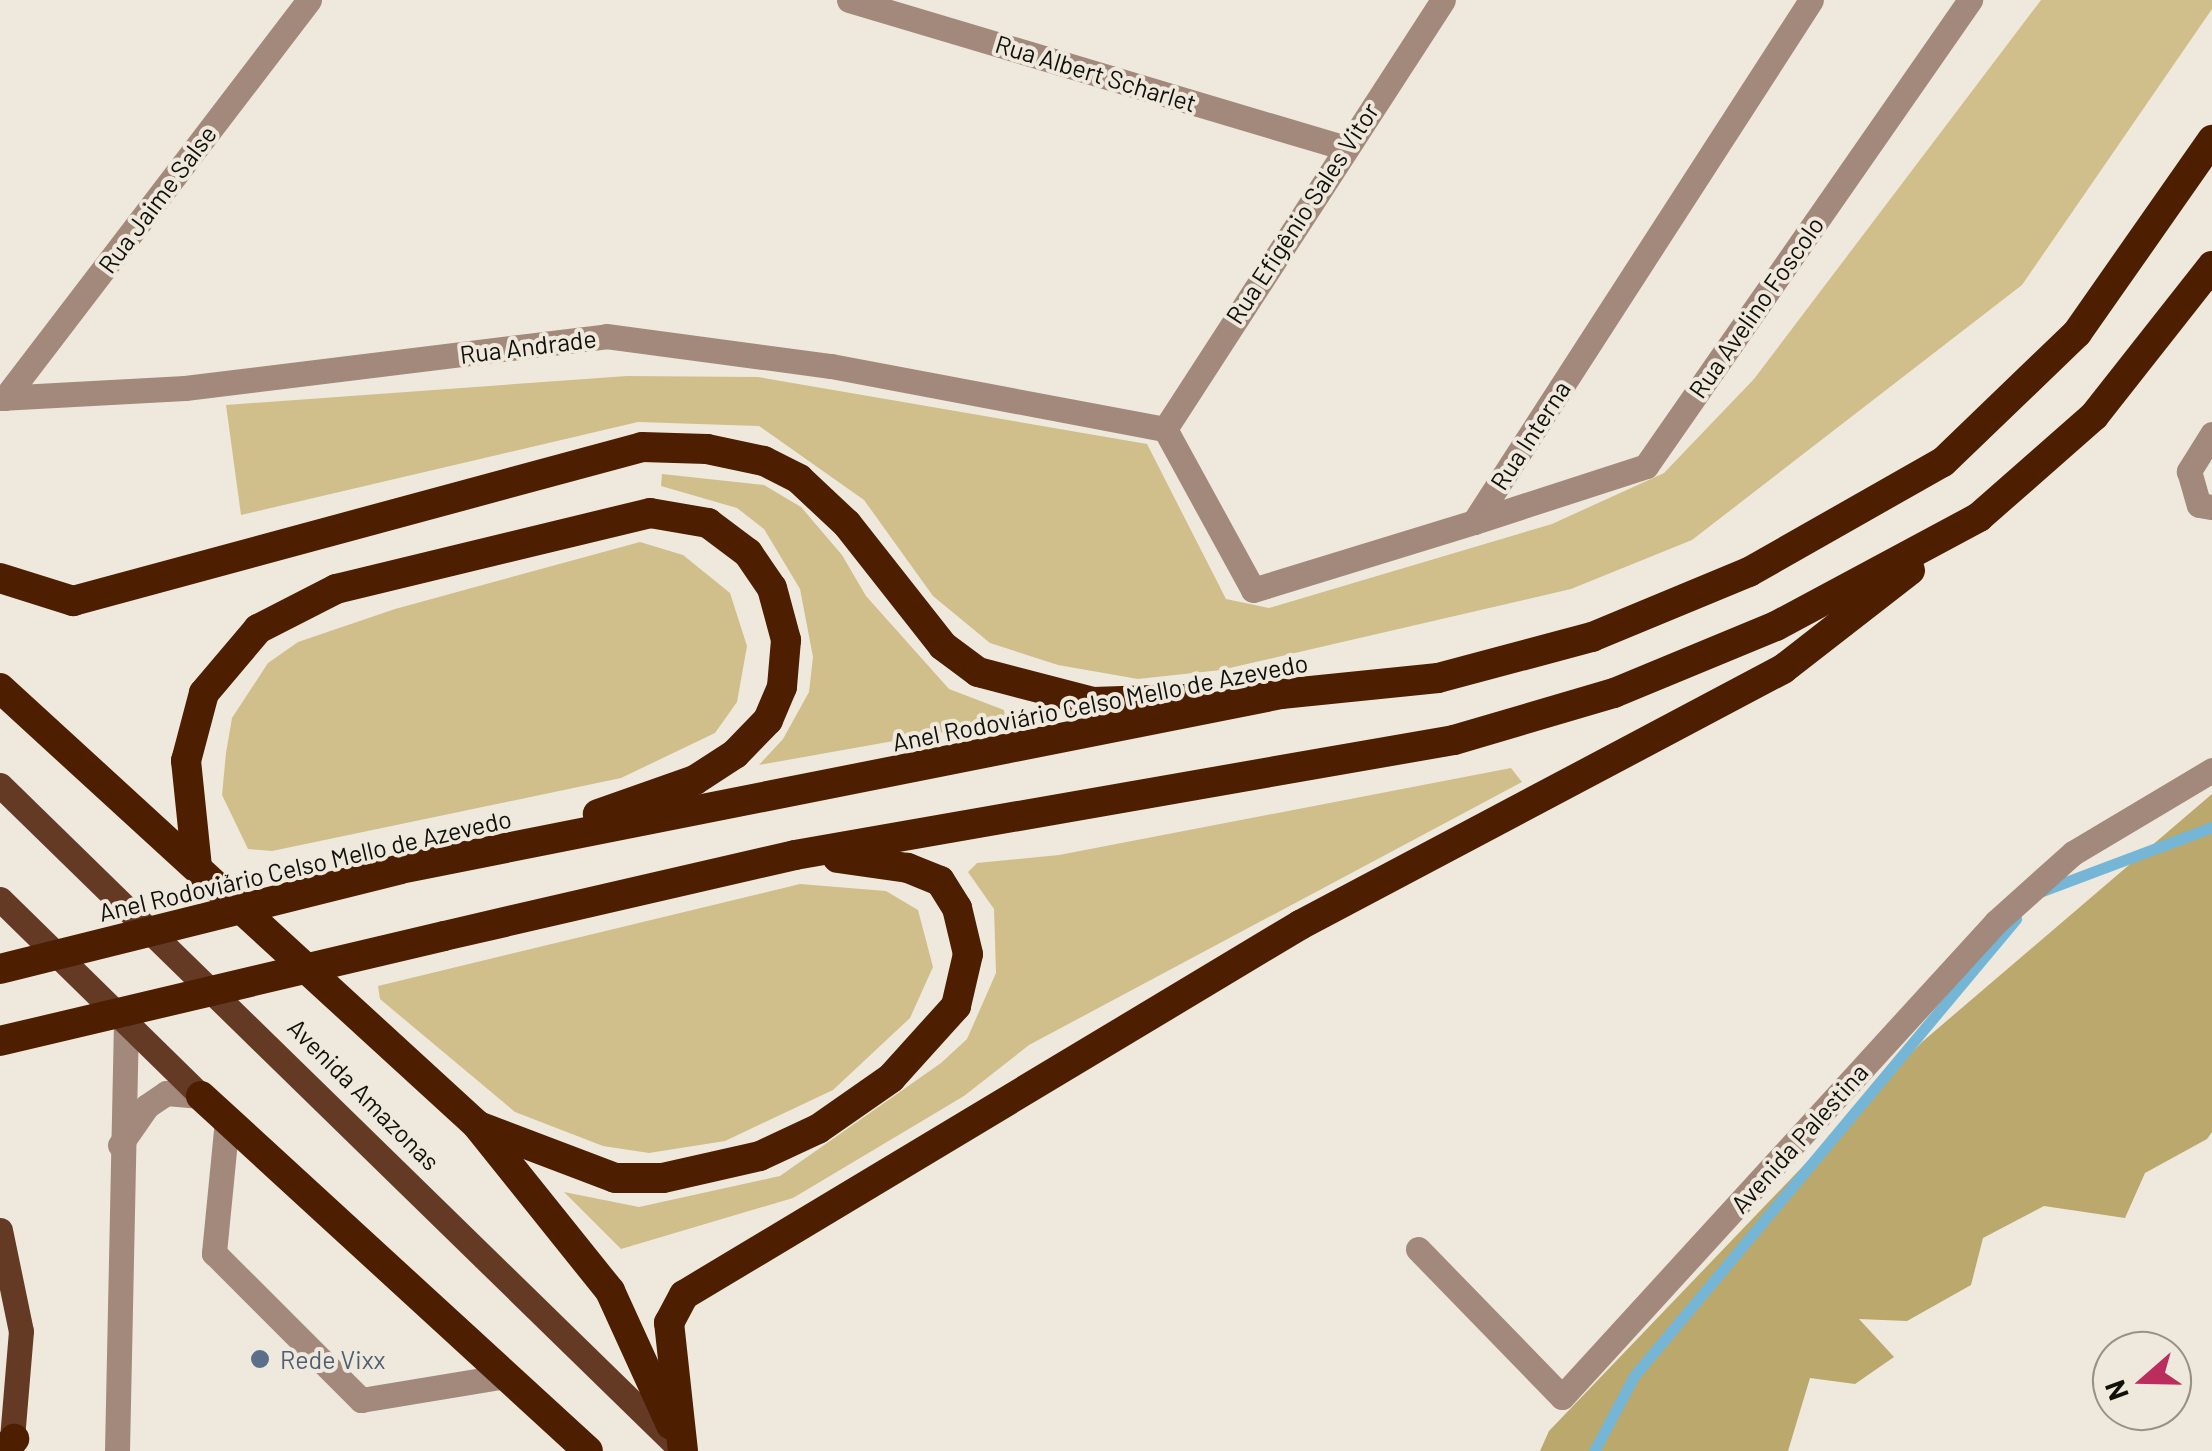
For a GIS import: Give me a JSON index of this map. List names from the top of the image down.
{
  "streets": {
    "highway": ["Anel Rodoviário Celso Mello de Azevedo"],
    "main road": ["Avenida Amazonas"],
    "street": [
      "Rua Albert Scharlet",
      "Rua Jaime Salse",
      "Rua Efigênio Sales Vitor",
      "Rua Avelino Foscolo",
      "Rua Andrade",
      "Rua Interna",
      "Avenida Palestina"
    ]
  },
  "crossings": [
    ["Rua Albert Scharlet", "Rua Efigênio Sales Vitor"],
    ["Rua Jaime Salse", "Rua Andrade"],
    ["Rua Efigênio Sales Vitor", "Rua Andrade"],
    ["Rua Avelino Foscolo", "Rua Interna"]
  ],
  "places": ["Rede Vixx"],
  "north": "left"
}
